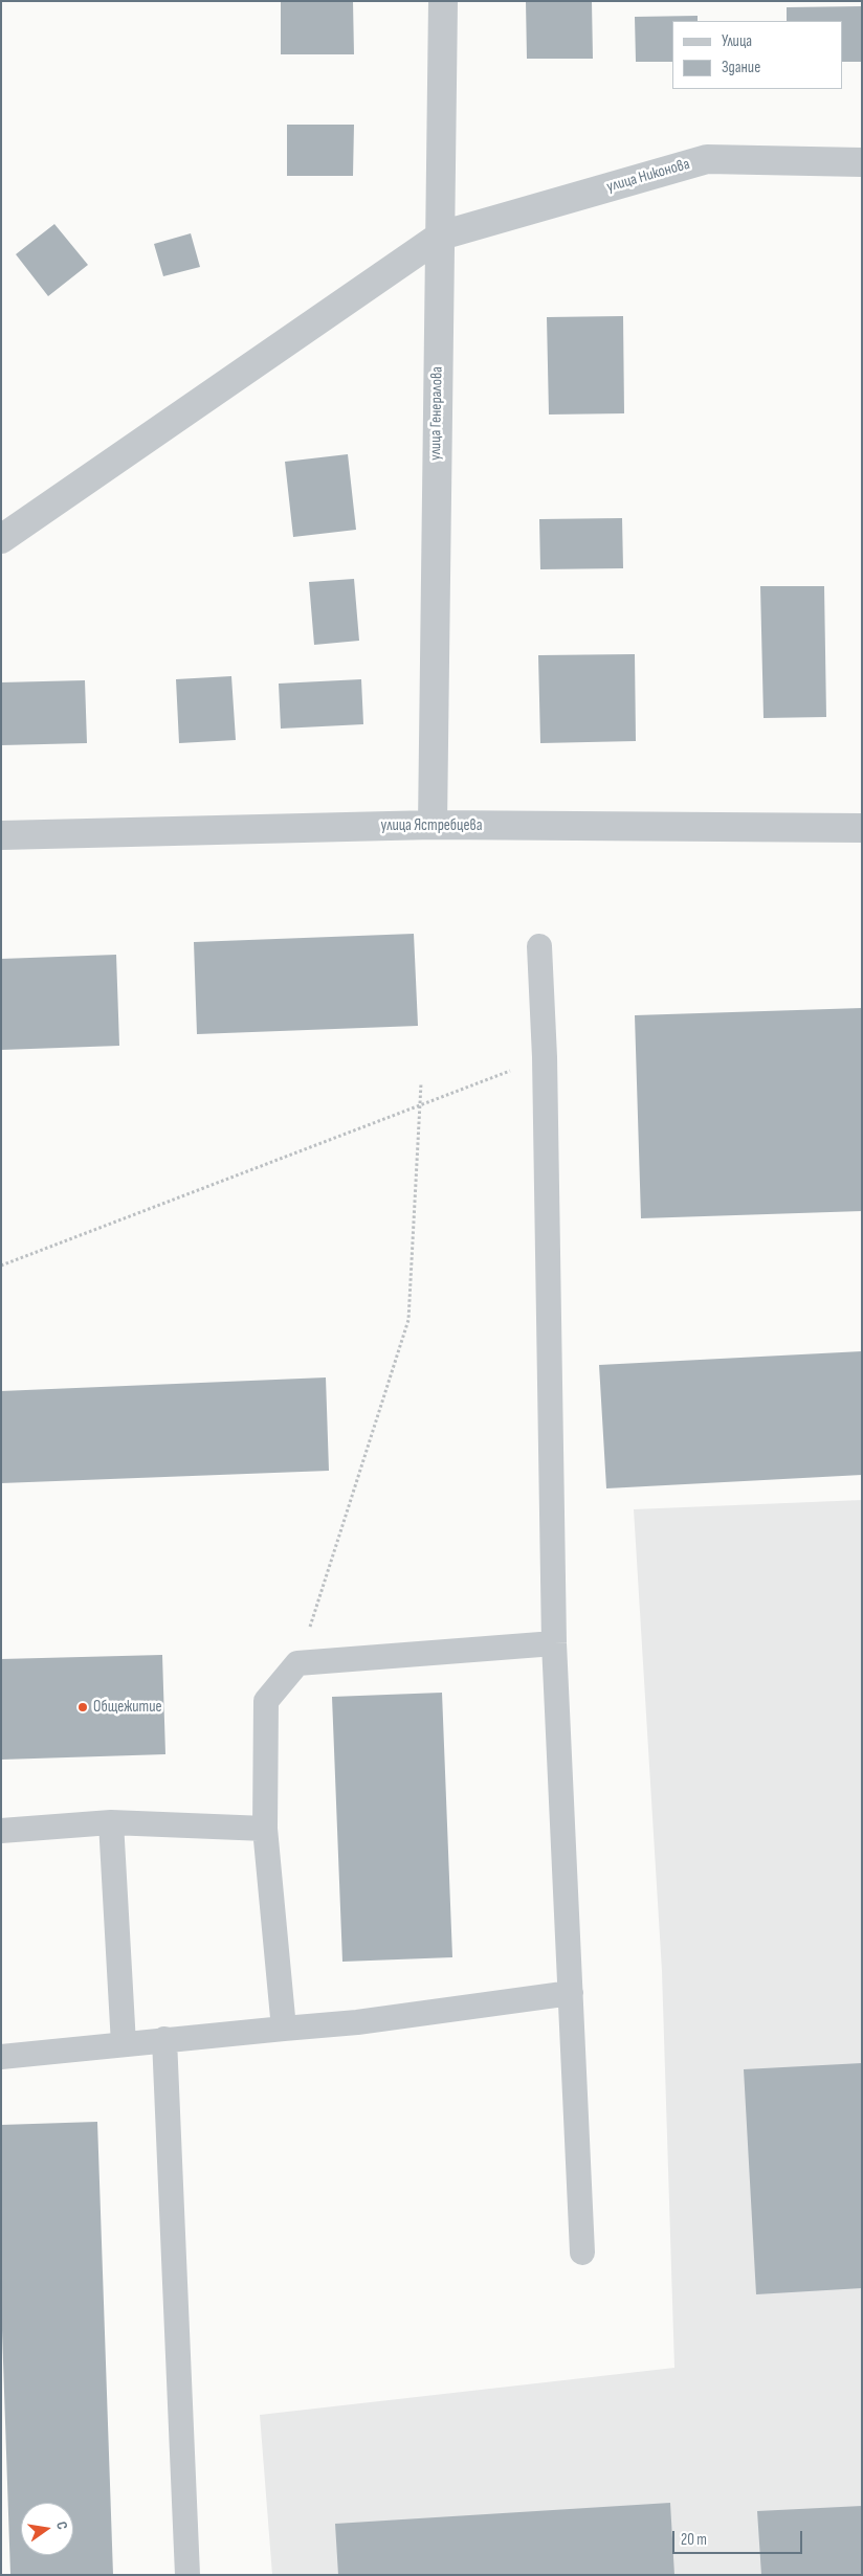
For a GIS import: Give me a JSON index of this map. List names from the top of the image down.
{
  "streets": {
    "street": ["улица Никонова", "улица Генералова", "улица Ястребцева"]
  },
  "crossings": [
    ["улица Никонова", "улица Генералова"],
    ["улица Генералова", "улица Ястребцева"]
  ],
  "places": ["Общежитие"],
  "legend": ["Улица", "Здание"],
  "scale_bar": "20 m",
  "north": "right"
}
